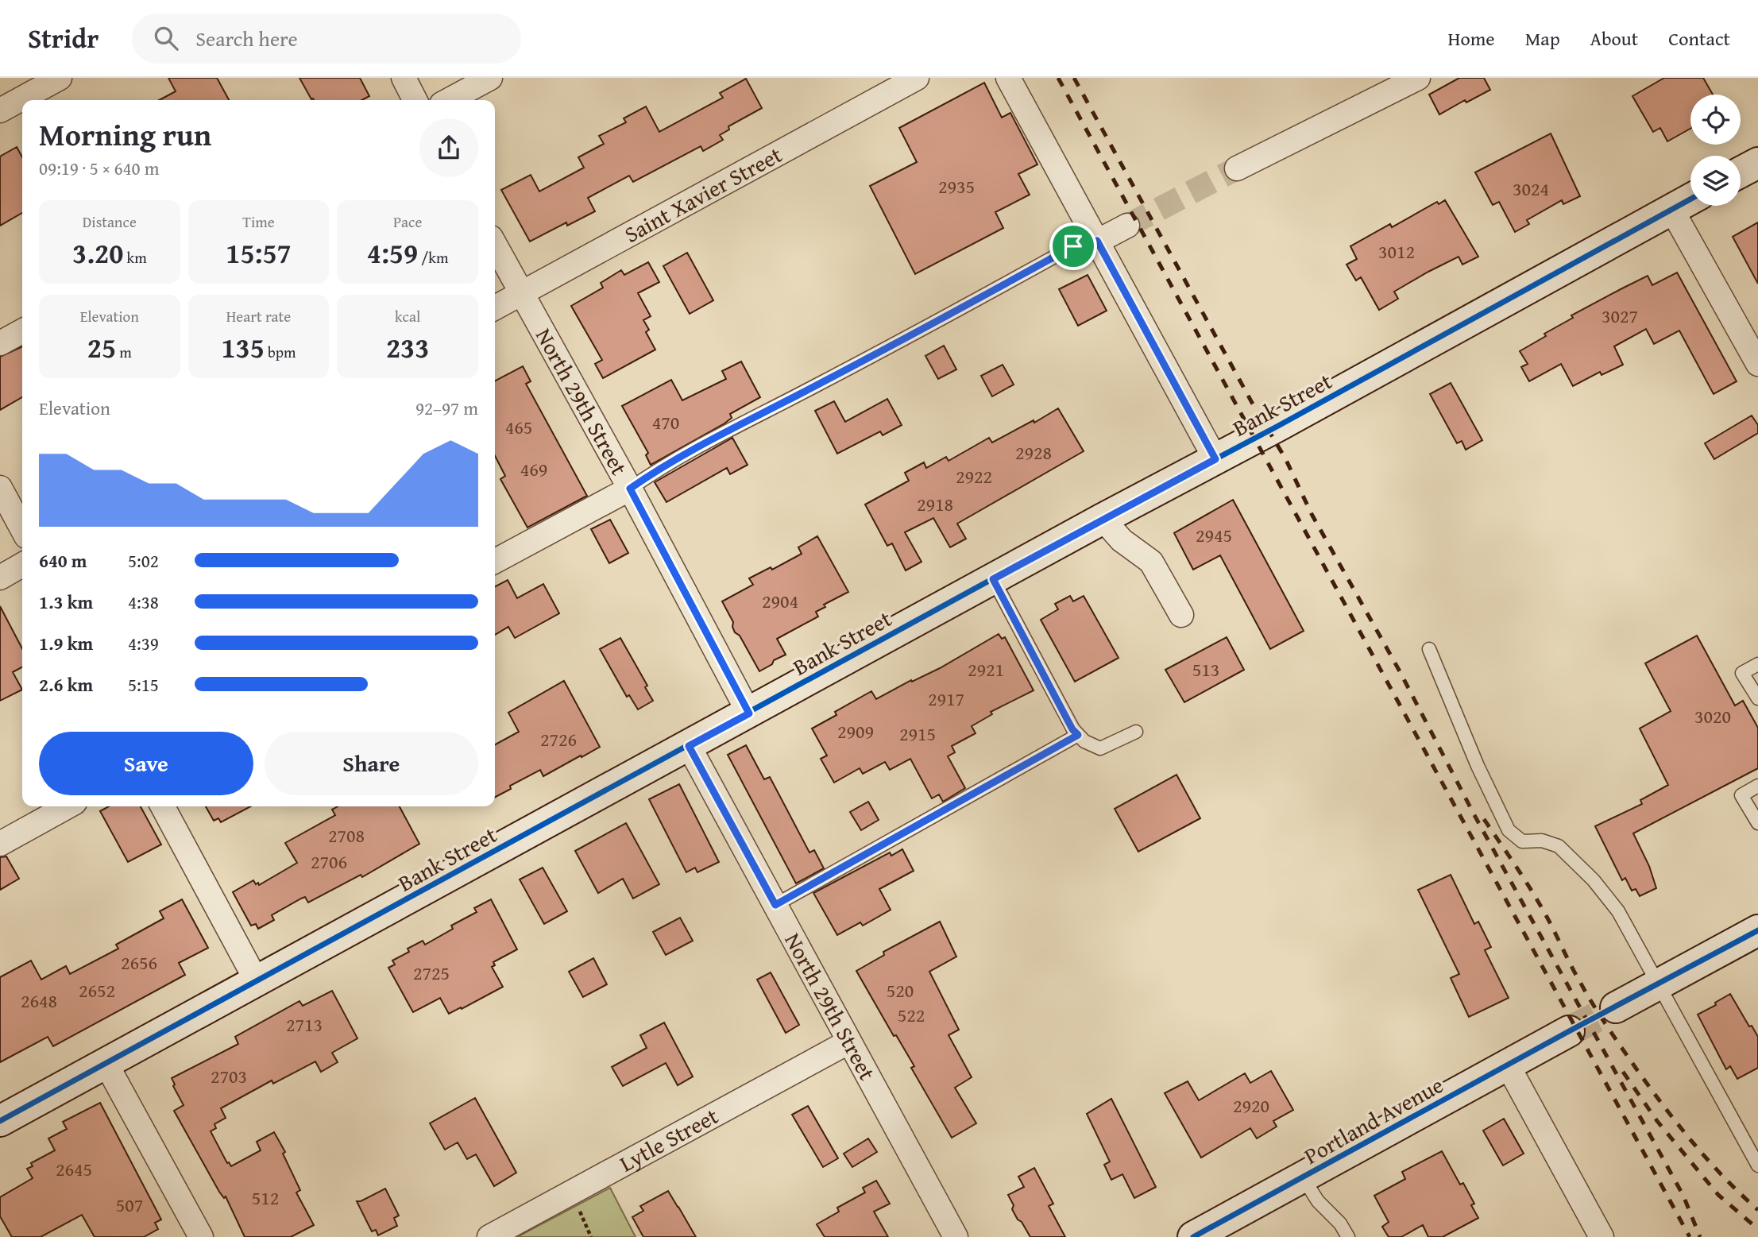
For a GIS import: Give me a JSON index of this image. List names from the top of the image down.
{
  "streets": {
    "street": [
      "Saint Xavier Street",
      "North 29th Street",
      "Bank Street",
      "Portland Avenue",
      "Lytle Street"
    ]
  },
  "crossings": [
    ["Saint Xavier Street", "North 29th Street"],
    ["North 29th Street", "Bank Street"],
    ["North 29th Street", "Lytle Street"]
  ],
  "house_numbers": [
    "2935",
    "3024",
    "3012",
    "3027",
    "470",
    "465",
    "2928",
    "469",
    "2922",
    "2918",
    "2945",
    "2904",
    "2921",
    "513",
    "2917",
    "3020",
    "2909",
    "2915",
    "2726",
    "2708",
    "2706",
    "2656",
    "2725",
    "2652",
    "520",
    "2648",
    "522",
    "2713",
    "2703",
    "2920",
    "2645",
    "512",
    "507"
  ],
  "page": {
    "header": "Stridr",
    "search": "Search here",
    "nav": [
      "Home",
      "Map",
      "About",
      "Contact"
    ],
    "heading": ["Morning run", "09:19 · 5 × 640 m"],
    "stats": [
      ["Distance", "3.20 km"],
      ["Time", "15:57"],
      ["Pace", "4:59 /km"],
      ["Elevation", "25 m"],
      ["Heart rate", "135 bpm"],
      ["kcal", "233"]
    ],
    "chart": ["Elevation", "92–97 m"],
    "list": [
      {
        "name": "640 m",
        "note": "5:02"
      },
      {
        "name": "1.3 km",
        "note": "4:38"
      },
      {
        "name": "1.9 km",
        "note": "4:39"
      },
      {
        "name": "2.6 km",
        "note": "5:15"
      }
    ],
    "buttons": ["Save", "Share"]
  }
}
